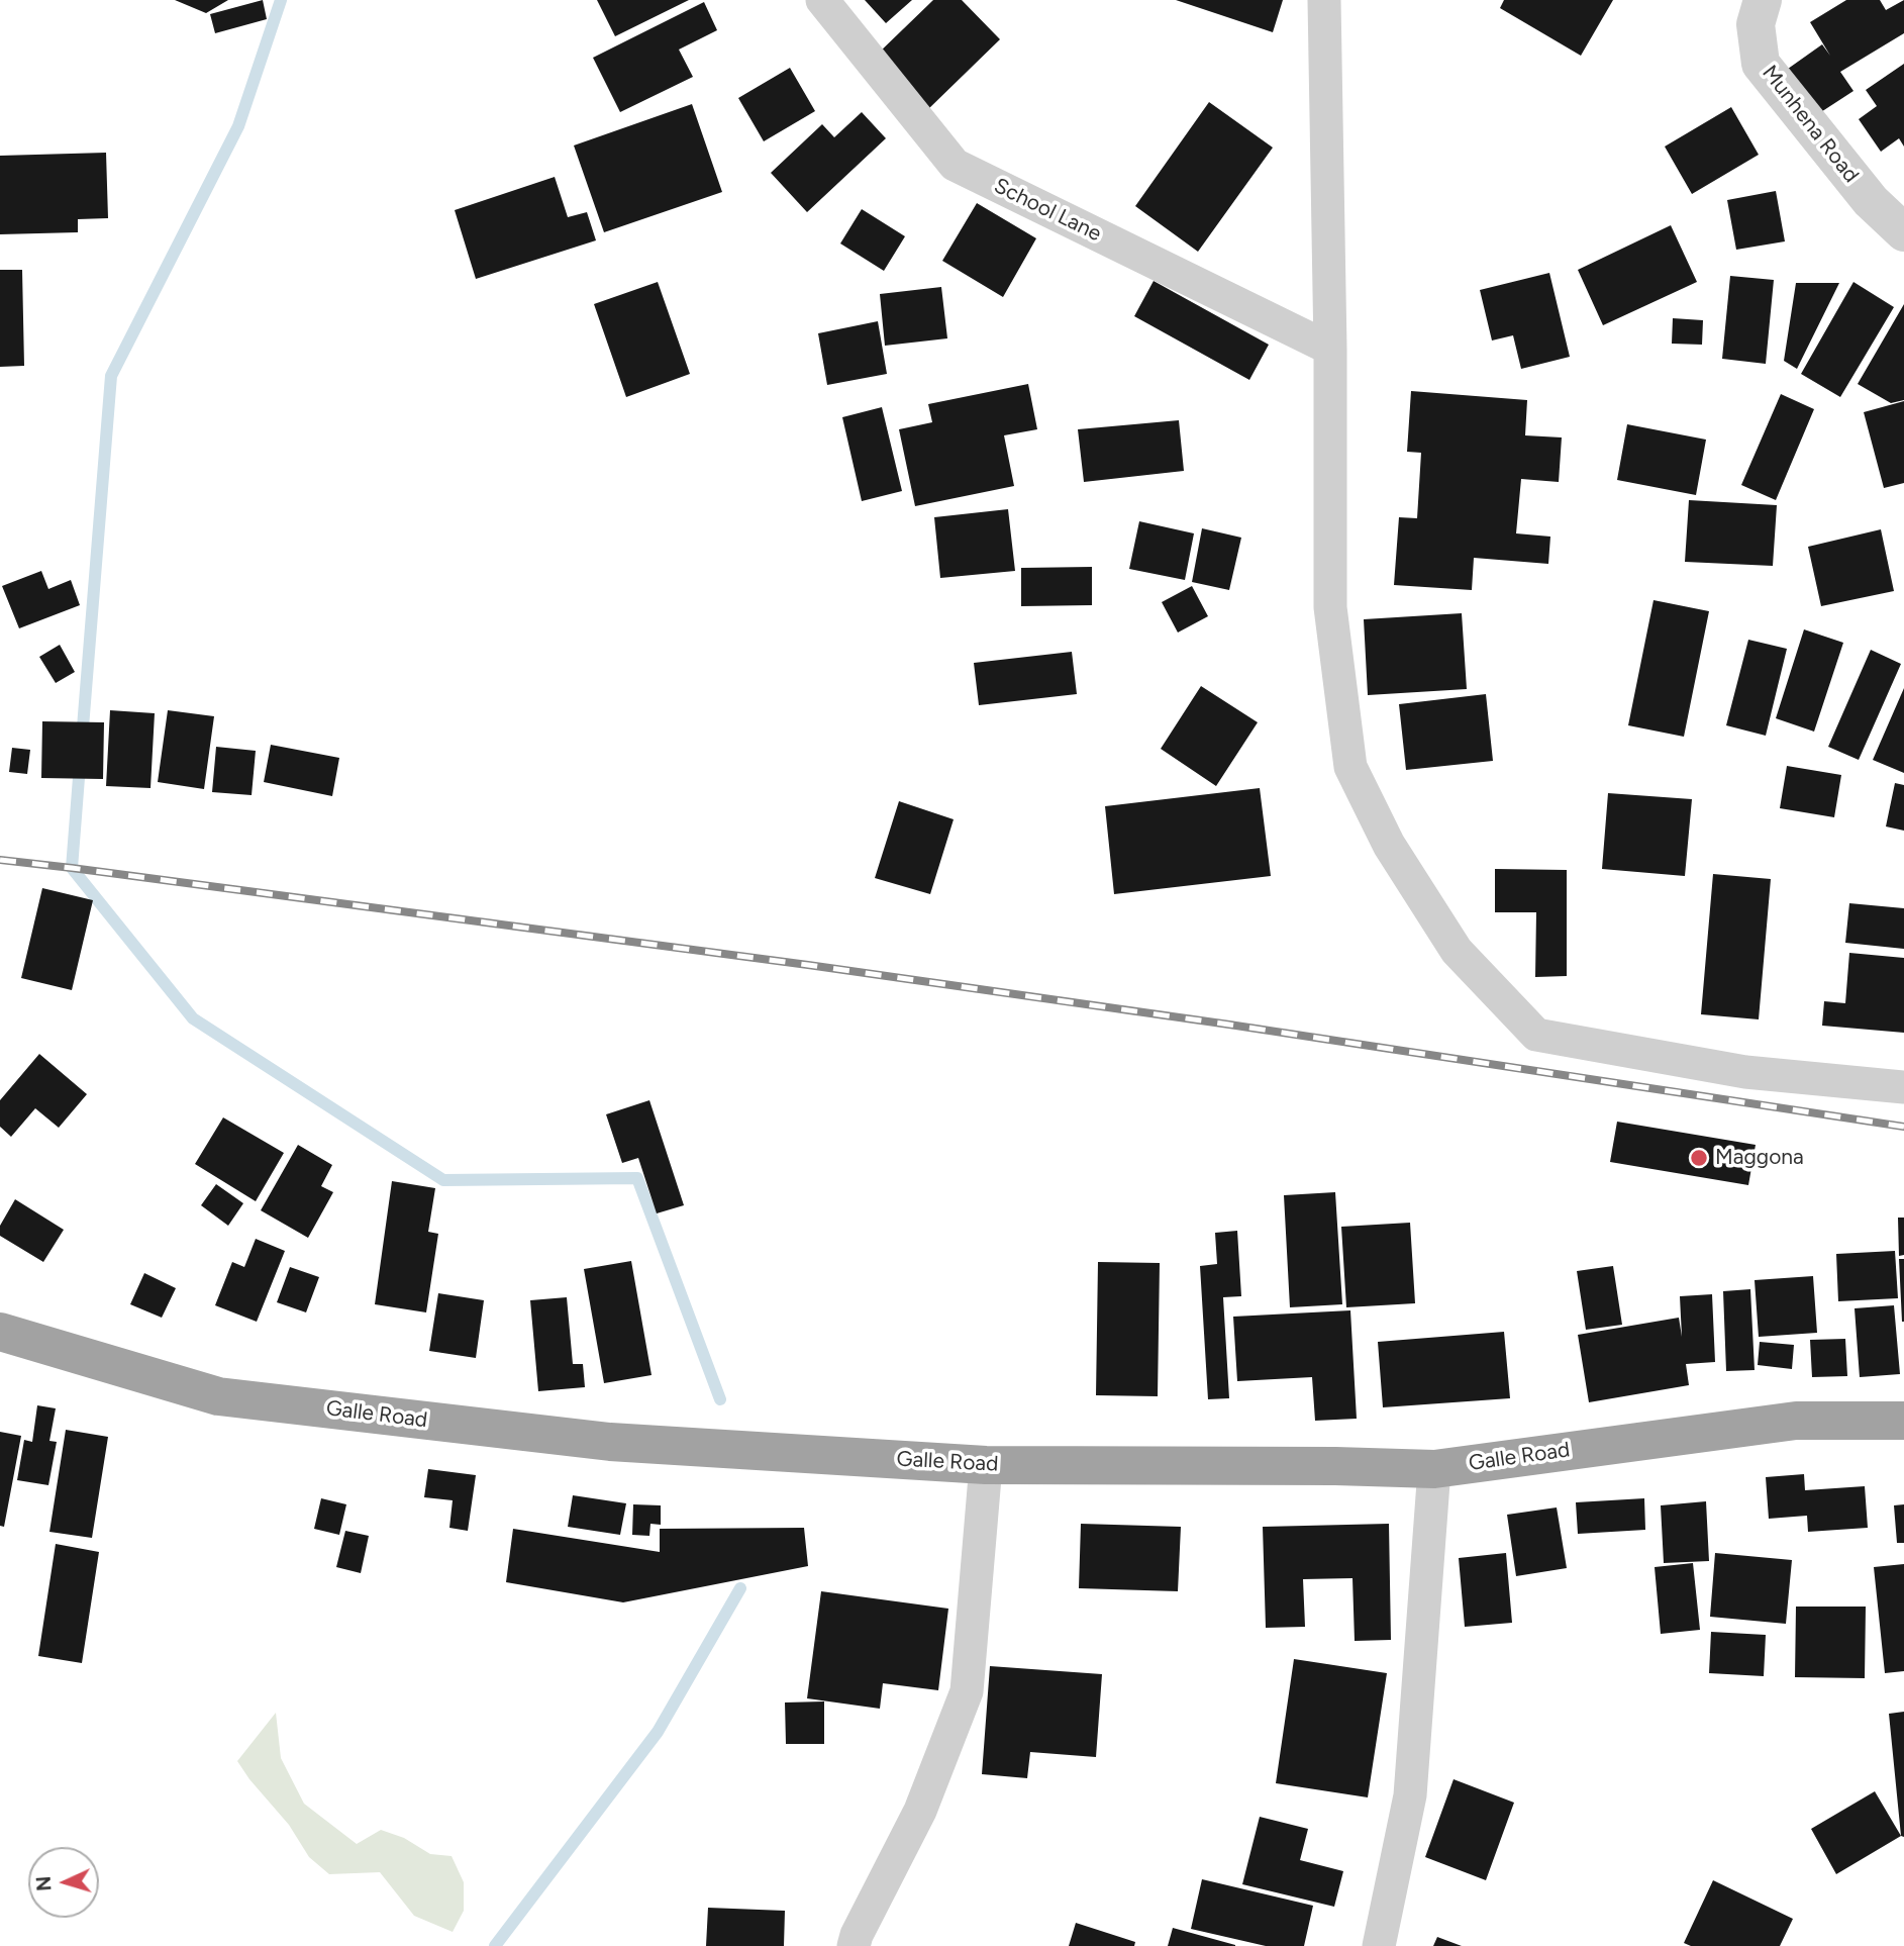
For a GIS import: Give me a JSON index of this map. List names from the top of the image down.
{
  "streets": {
    "highway": ["Galle Road"],
    "street": ["Munhena Road", "School Lane"]
  },
  "places": ["Maggona"],
  "north": "left"
}
